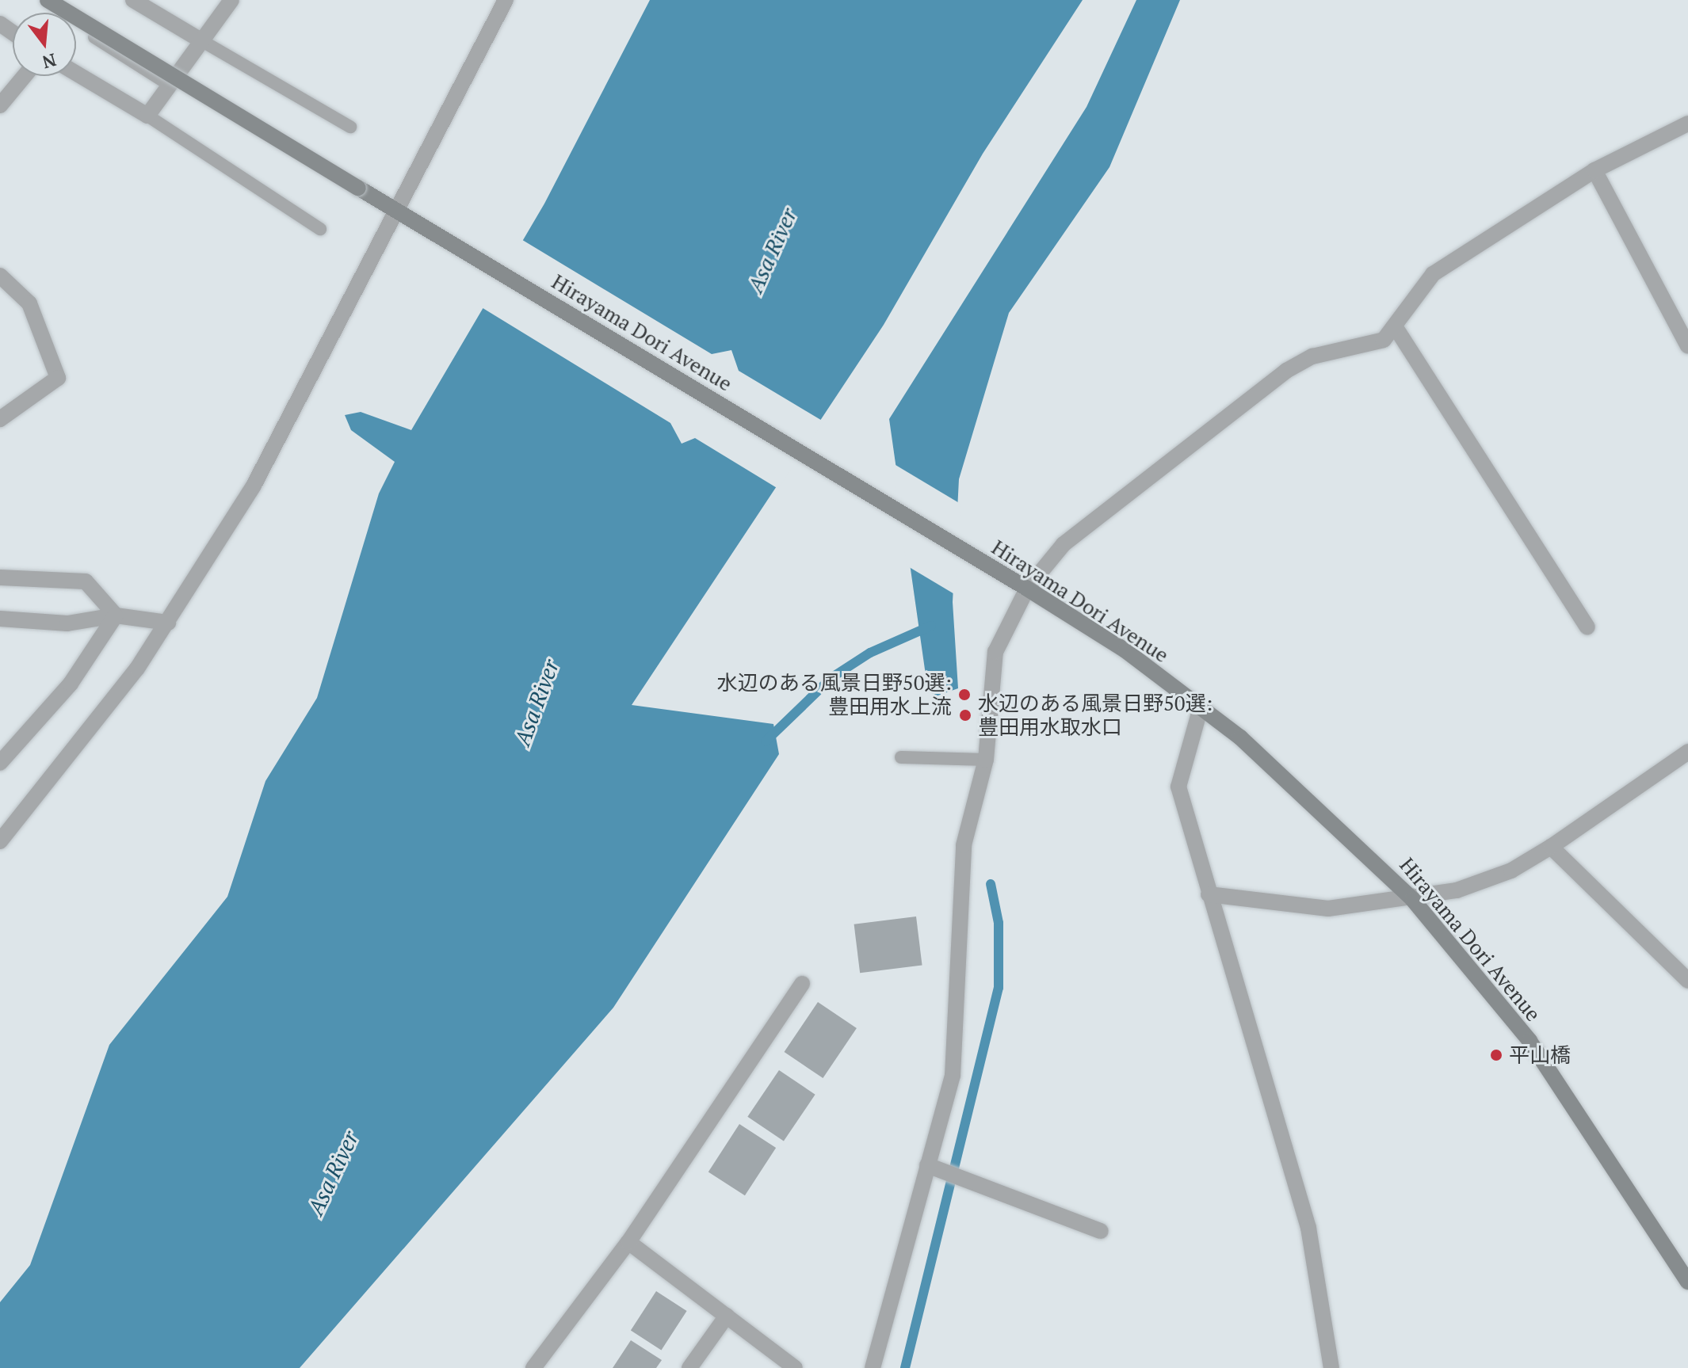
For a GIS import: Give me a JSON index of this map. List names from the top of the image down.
{
  "streets": {
    "main road": ["Hirayama Dori Avenue"]
  },
  "water": ["Asa River"],
  "places": ["水辺のある風景日野50選: 豊田用水上流", "水辺のある風景日野50選: 豊田用水取水口", "平山橋"],
  "north": "bottom"
}
